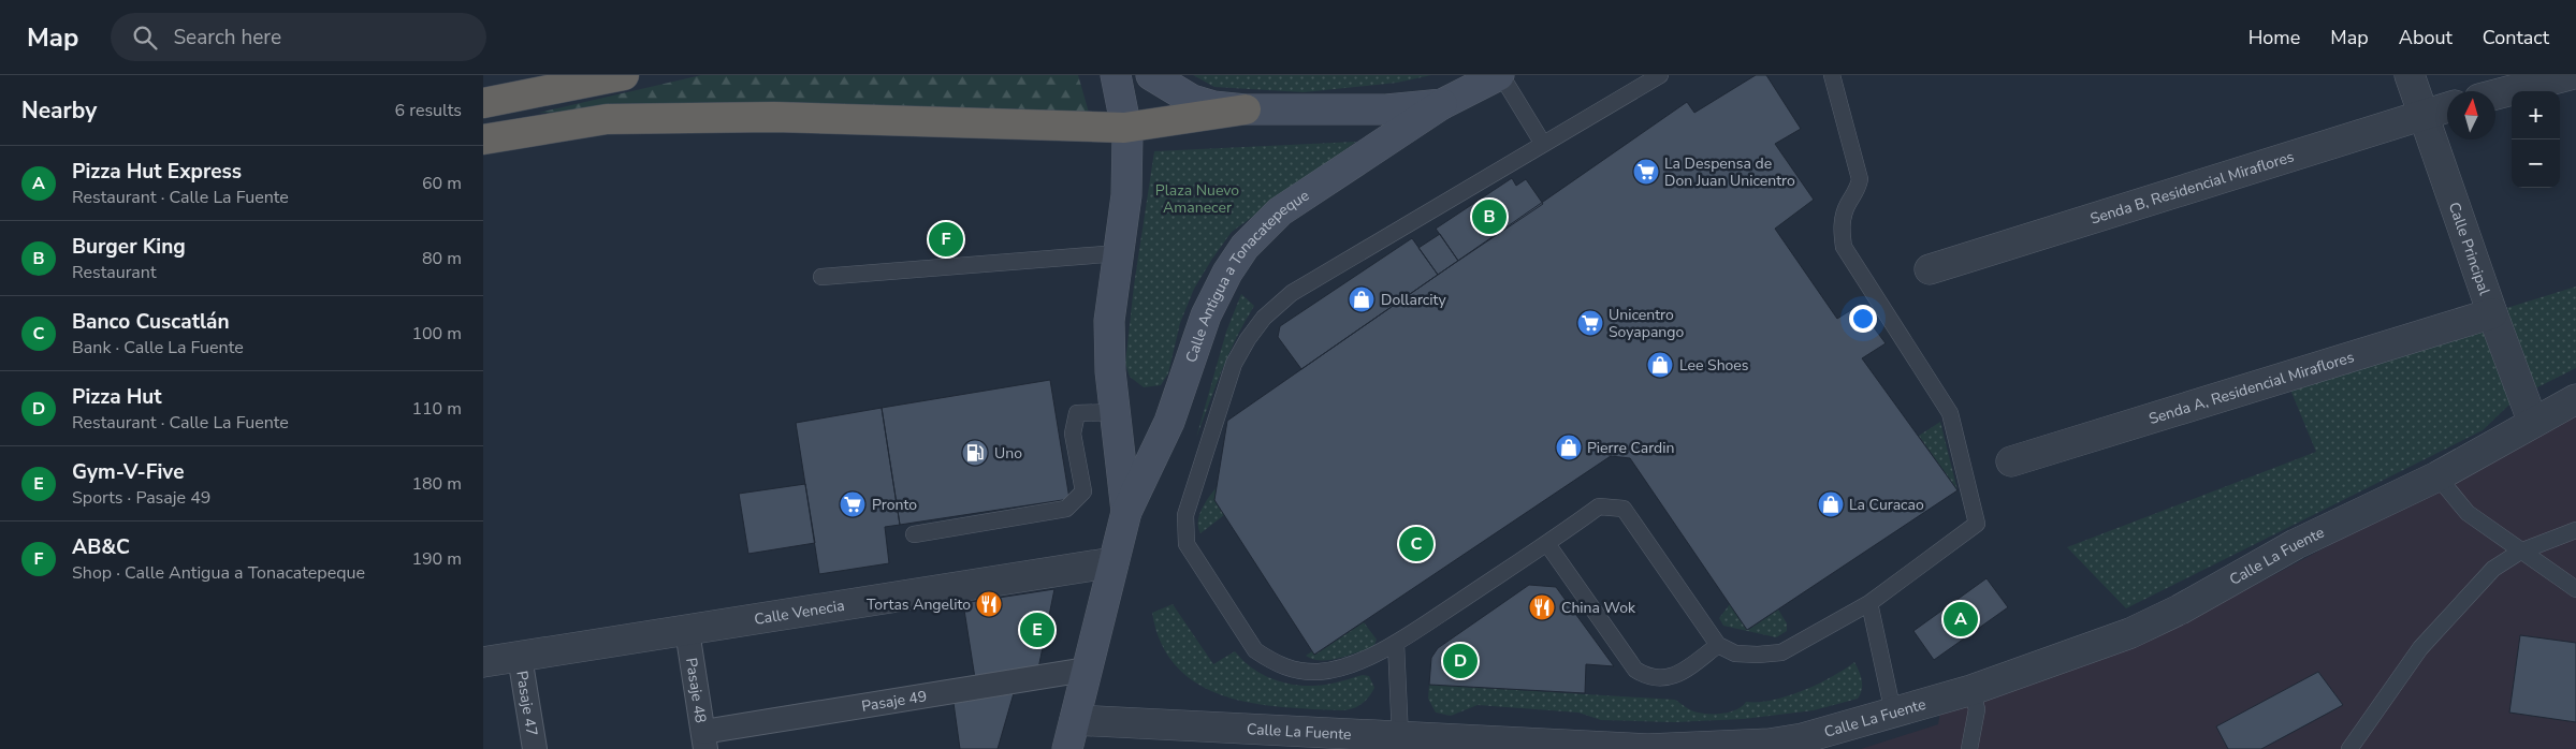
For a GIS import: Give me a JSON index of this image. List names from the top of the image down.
{
  "streets": {
    "main road": ["Calle Antigua a Tonacatepeque"],
    "street": [
      "Senda B, Residencial Miraflores",
      "Calle Principal",
      "Senda A, Residencial Miraflores",
      "Calle La Fuente",
      "Calle Venecia",
      "Pasaje 48",
      "Pasaje 49",
      "Pasaje 47"
    ]
  },
  "crossings": [
    ["Senda B, Residencial Miraflores", "Calle Principal"],
    ["Calle Principal", "Senda A, Residencial Miraflores"],
    ["Calle Principal", "Calle La Fuente"],
    ["Calle Antigua a Tonacatepeque", "Calle La Fuente"],
    ["Calle Antigua a Tonacatepeque", "Calle Venecia"],
    ["Calle Antigua a Tonacatepeque", "Pasaje 49"],
    ["Calle Venecia", "Pasaje 48"],
    ["Calle Venecia", "Pasaje 47"],
    ["Pasaje 48", "Pasaje 49"]
  ],
  "parks": ["Plaza Nuevo Amanecer"],
  "places": {
    "supermarket": ["La Despensa de Don Juan Unicentro", "Unicentro Soyapango", "Pronto"],
    "shop": [
      "Dollarcity",
      "Lee Shoes",
      "Pierre Cardin",
      "La Curacao"
    ],
    "fuel station": ["Uno"],
    "restaurant": ["Tortas Angelito", "China Wok"]
  },
  "north": "top",
  "page": {
    "header": "Map",
    "search": "Search here",
    "nav": [
      "Home",
      "Map",
      "About",
      "Contact"
    ],
    "heading": ["Nearby", "6 results"],
    "map_buttons": ["+", "−"],
    "list": [
      {
        "mark": "A",
        "name": "Pizza Hut Express",
        "note": "Restaurant · Calle La Fuente",
        "value": "60 m"
      },
      {
        "mark": "B",
        "name": "Burger King",
        "note": "Restaurant",
        "value": "80 m"
      },
      {
        "mark": "C",
        "name": "Banco Cuscatlán",
        "note": "Bank · Calle La Fuente",
        "value": "100 m"
      },
      {
        "mark": "D",
        "name": "Pizza Hut",
        "note": "Restaurant · Calle La Fuente",
        "value": "110 m"
      },
      {
        "mark": "E",
        "name": "Gym-V-Five",
        "note": "Sports · Pasaje 49",
        "value": "180 m"
      },
      {
        "mark": "F",
        "name": "AB&C",
        "note": "Shop · Calle Antigua a Tonacatepeque",
        "value": "190 m"
      }
    ],
    "pins": [
      "B",
      "F",
      "C",
      "A",
      "E",
      "D"
    ]
  }
}
